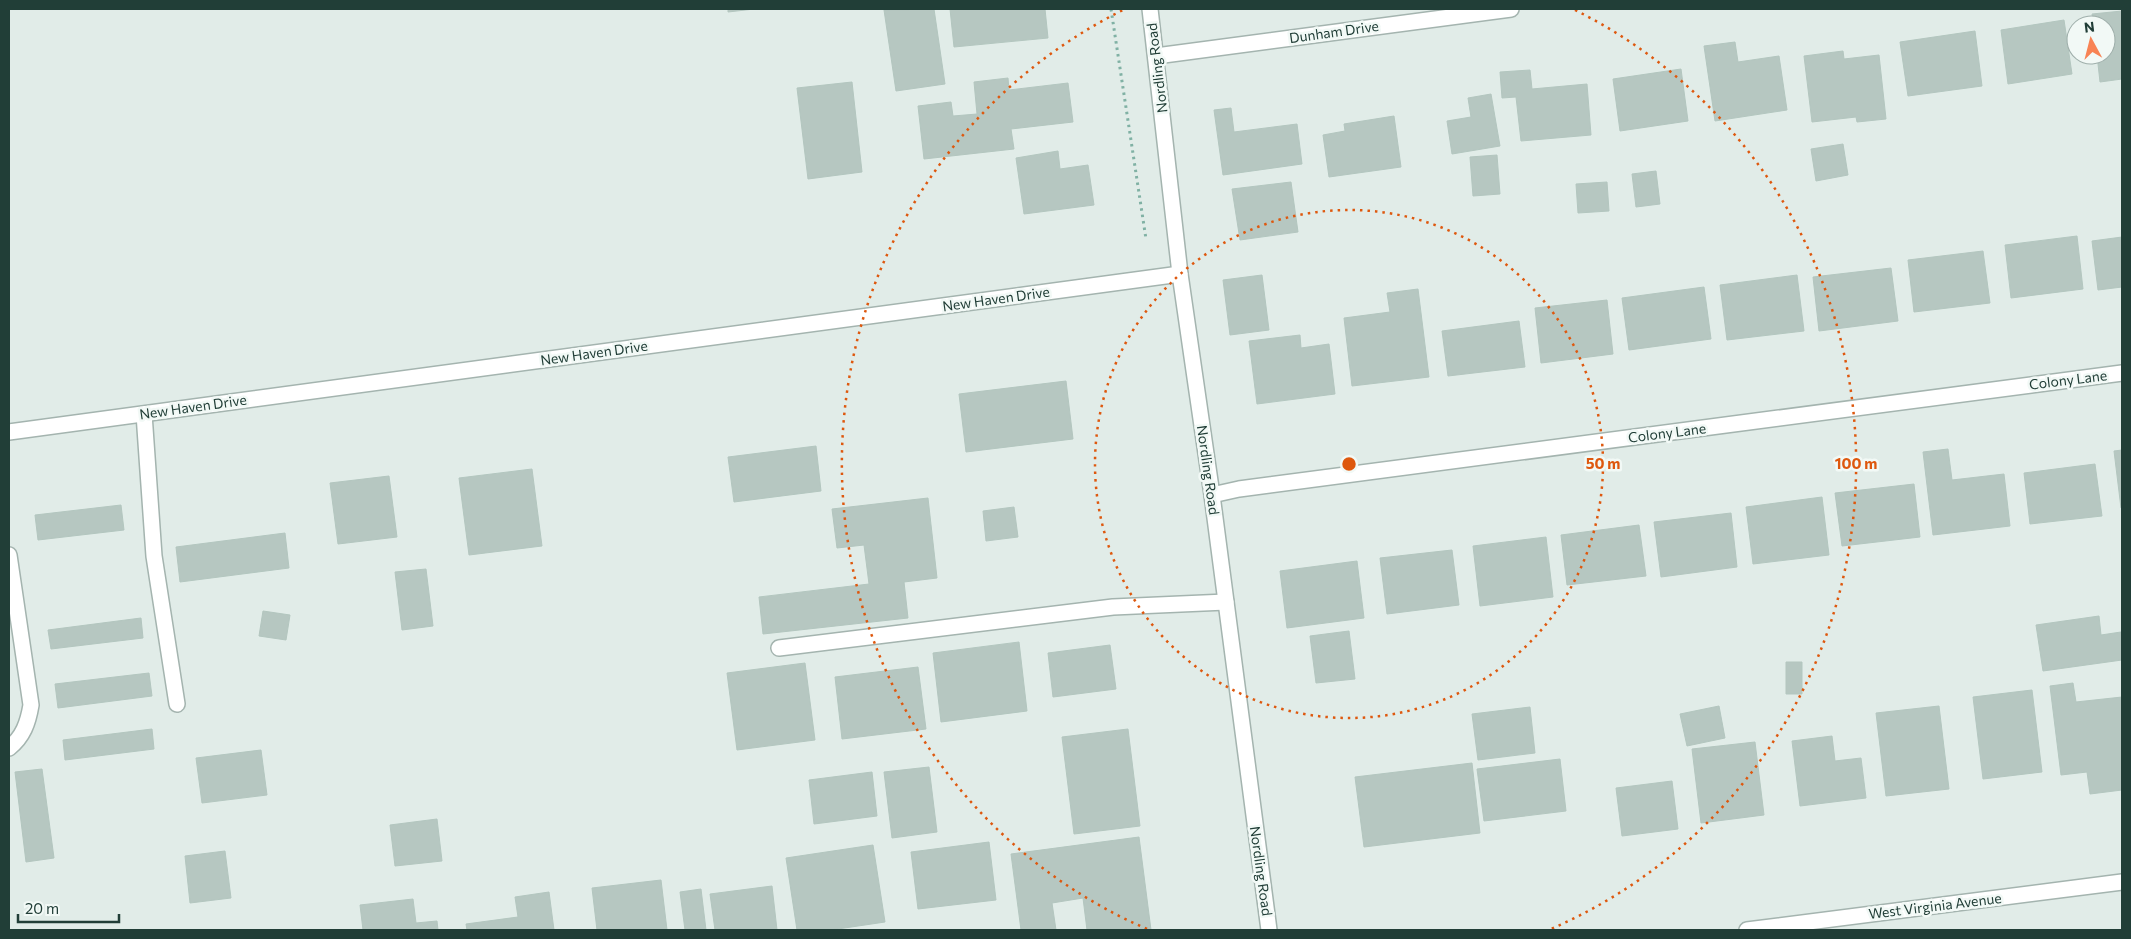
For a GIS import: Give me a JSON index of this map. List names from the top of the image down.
{
  "streets": {
    "street": [
      "Dunham Drive",
      "Nordling Road",
      "New Haven Drive",
      "Colony Lane",
      "West Virginia Avenue"
    ]
  },
  "crossings": [
    ["Dunham Drive", "Nordling Road"],
    ["Nordling Road", "New Haven Drive"],
    ["Nordling Road", "Colony Lane"]
  ],
  "scale_bar": "20 m",
  "north": "top",
  "rings": ["50 m", "100 m"]
}
